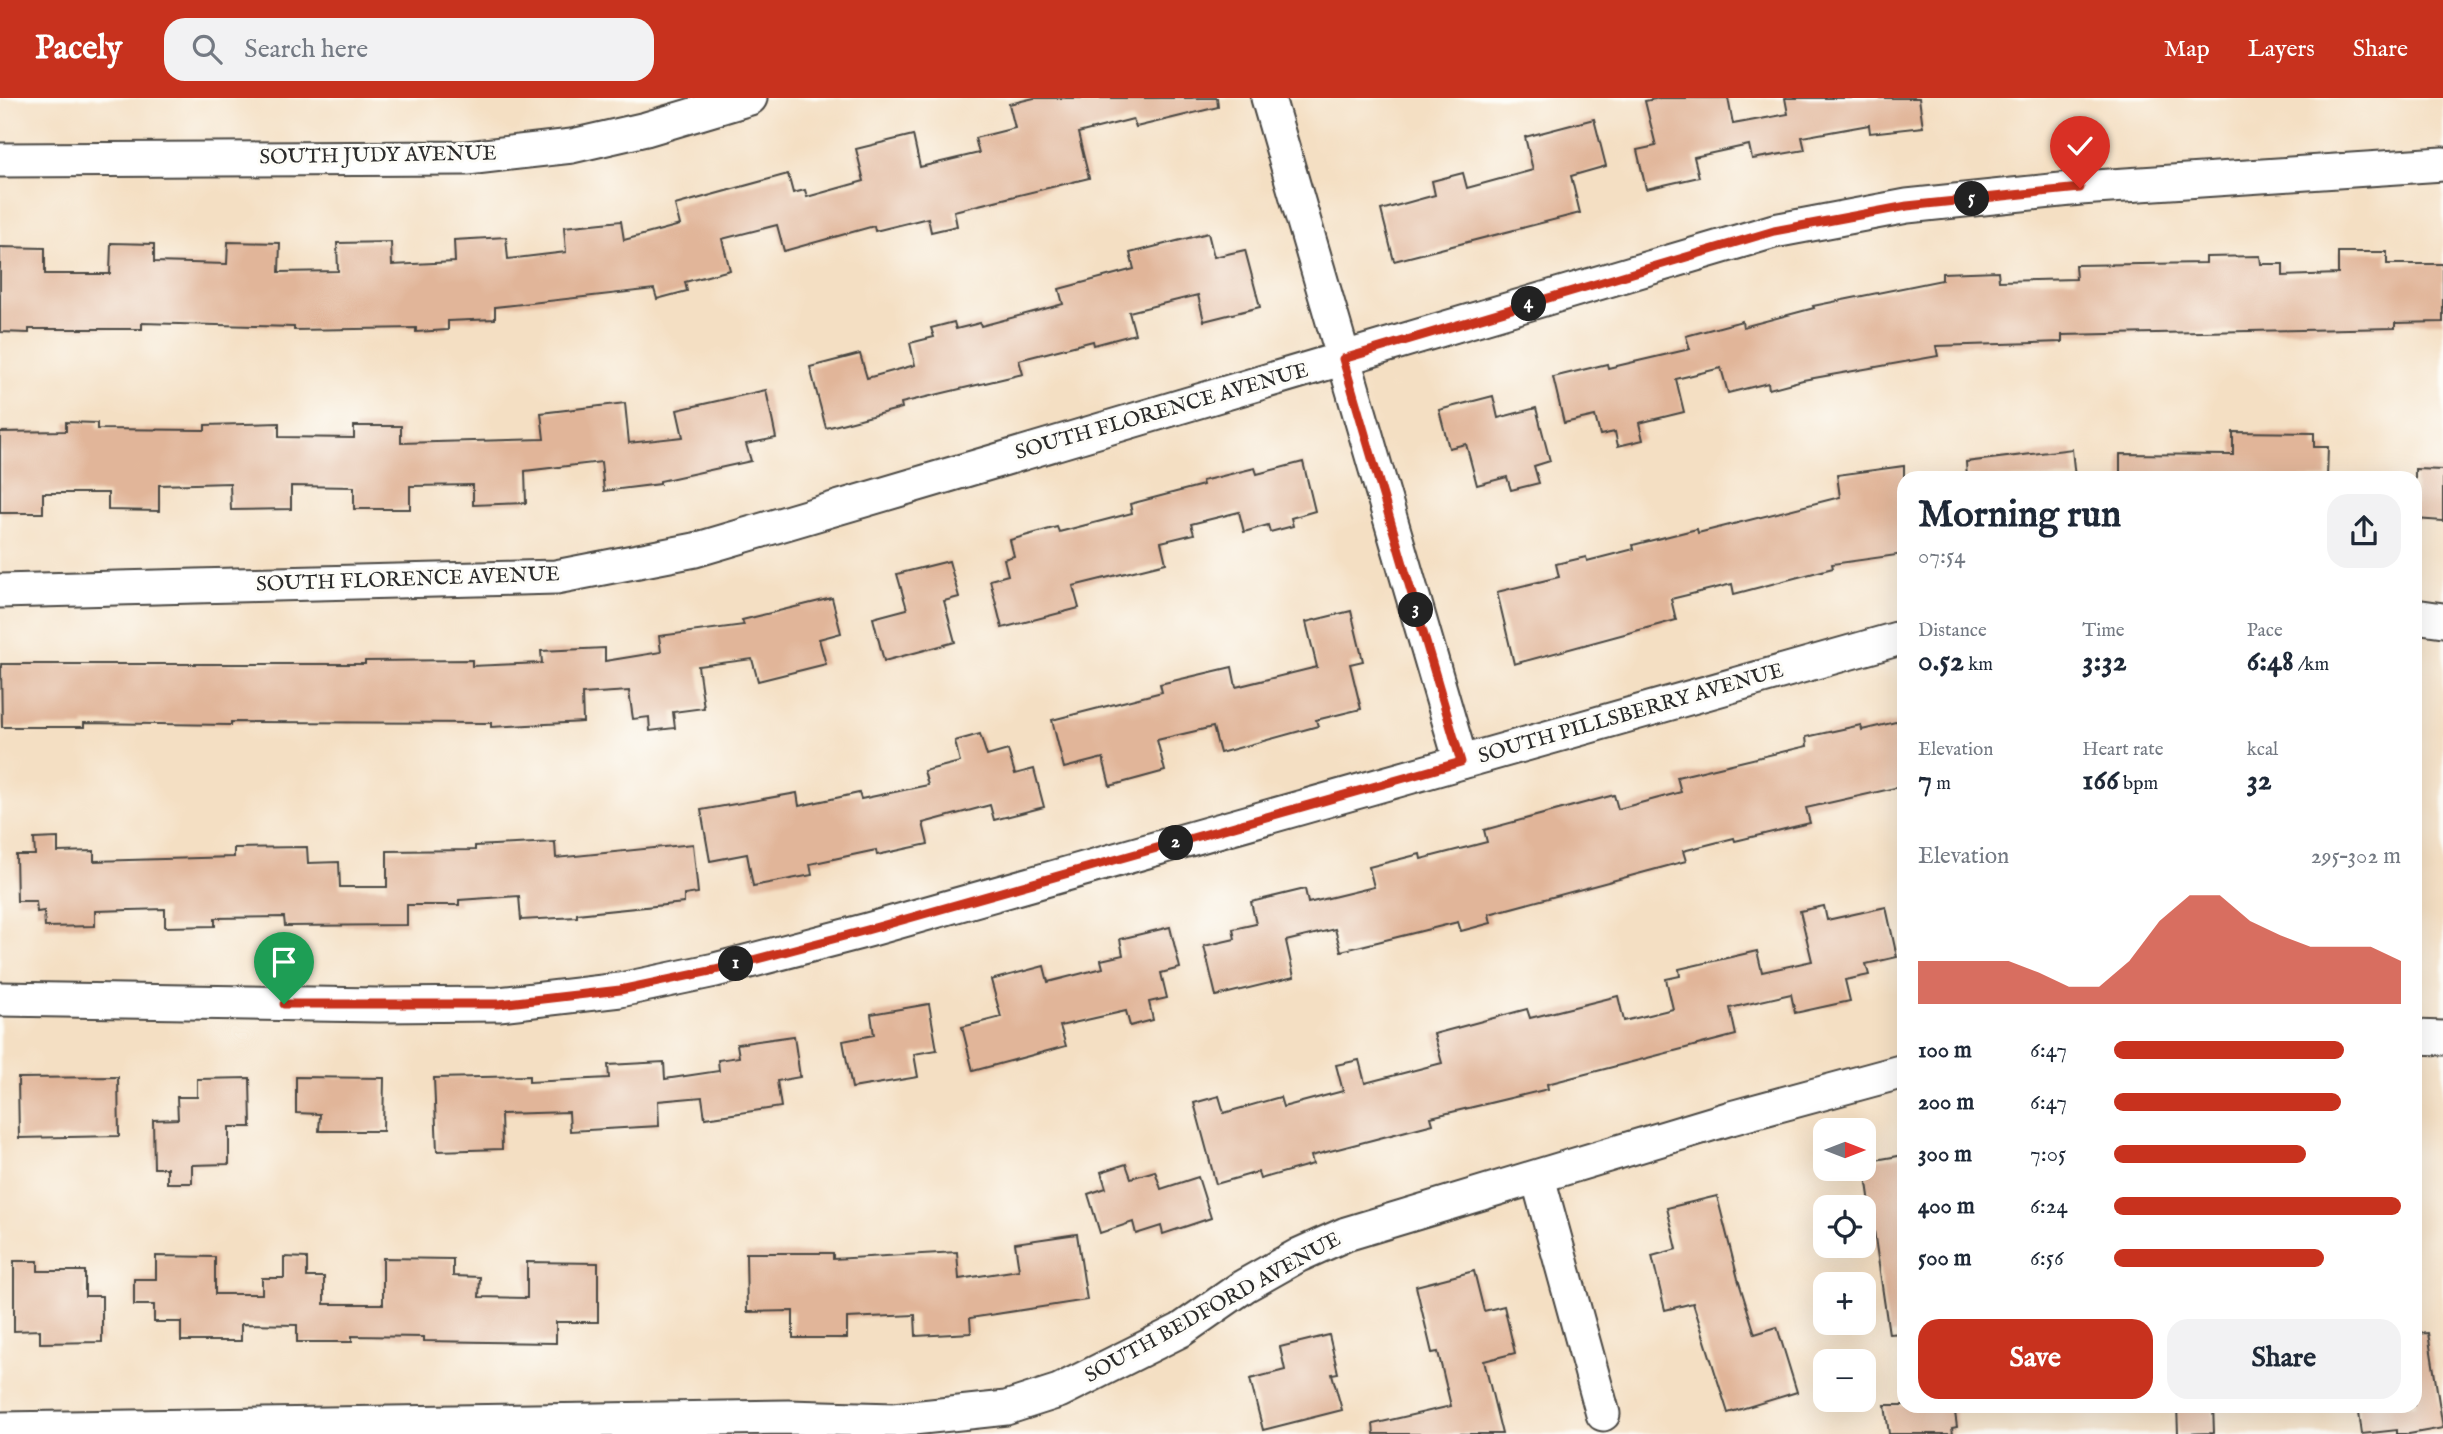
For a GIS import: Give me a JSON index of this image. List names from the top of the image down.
{
  "streets": {
    "street": [
      "SOUTH JUDY AVENUE",
      "SOUTH FLORENCE AVENUE",
      "SOUTH PILLSBERRY AVENUE",
      "SOUTH BEDFORD AVENUE"
    ]
  },
  "north": "right",
  "page": {
    "header": "Pacely",
    "search": "Search here",
    "nav": ["Map", "Layers", "Share"],
    "pins": [
      "5",
      "4",
      "3",
      "2",
      "1"
    ],
    "heading": ["Morning run", "07:54"],
    "stats": [
      ["Distance", "0.52 km"],
      ["Time", "3:32"],
      ["Pace", "6:48 /km"],
      ["Elevation", "7 m"],
      ["Heart rate", "166 bpm"],
      ["kcal", "32"]
    ],
    "chart": ["Elevation", "295–302 m"],
    "list": [
      {
        "name": "100 m",
        "note": "6:47"
      },
      {
        "name": "200 m",
        "note": "6:47"
      },
      {
        "name": "300 m",
        "note": "7:05"
      },
      {
        "name": "400 m",
        "note": "6:24"
      },
      {
        "name": "500 m",
        "note": "6:56"
      }
    ],
    "map_buttons": ["+", "−"],
    "buttons": ["Save", "Share"]
  }
}
